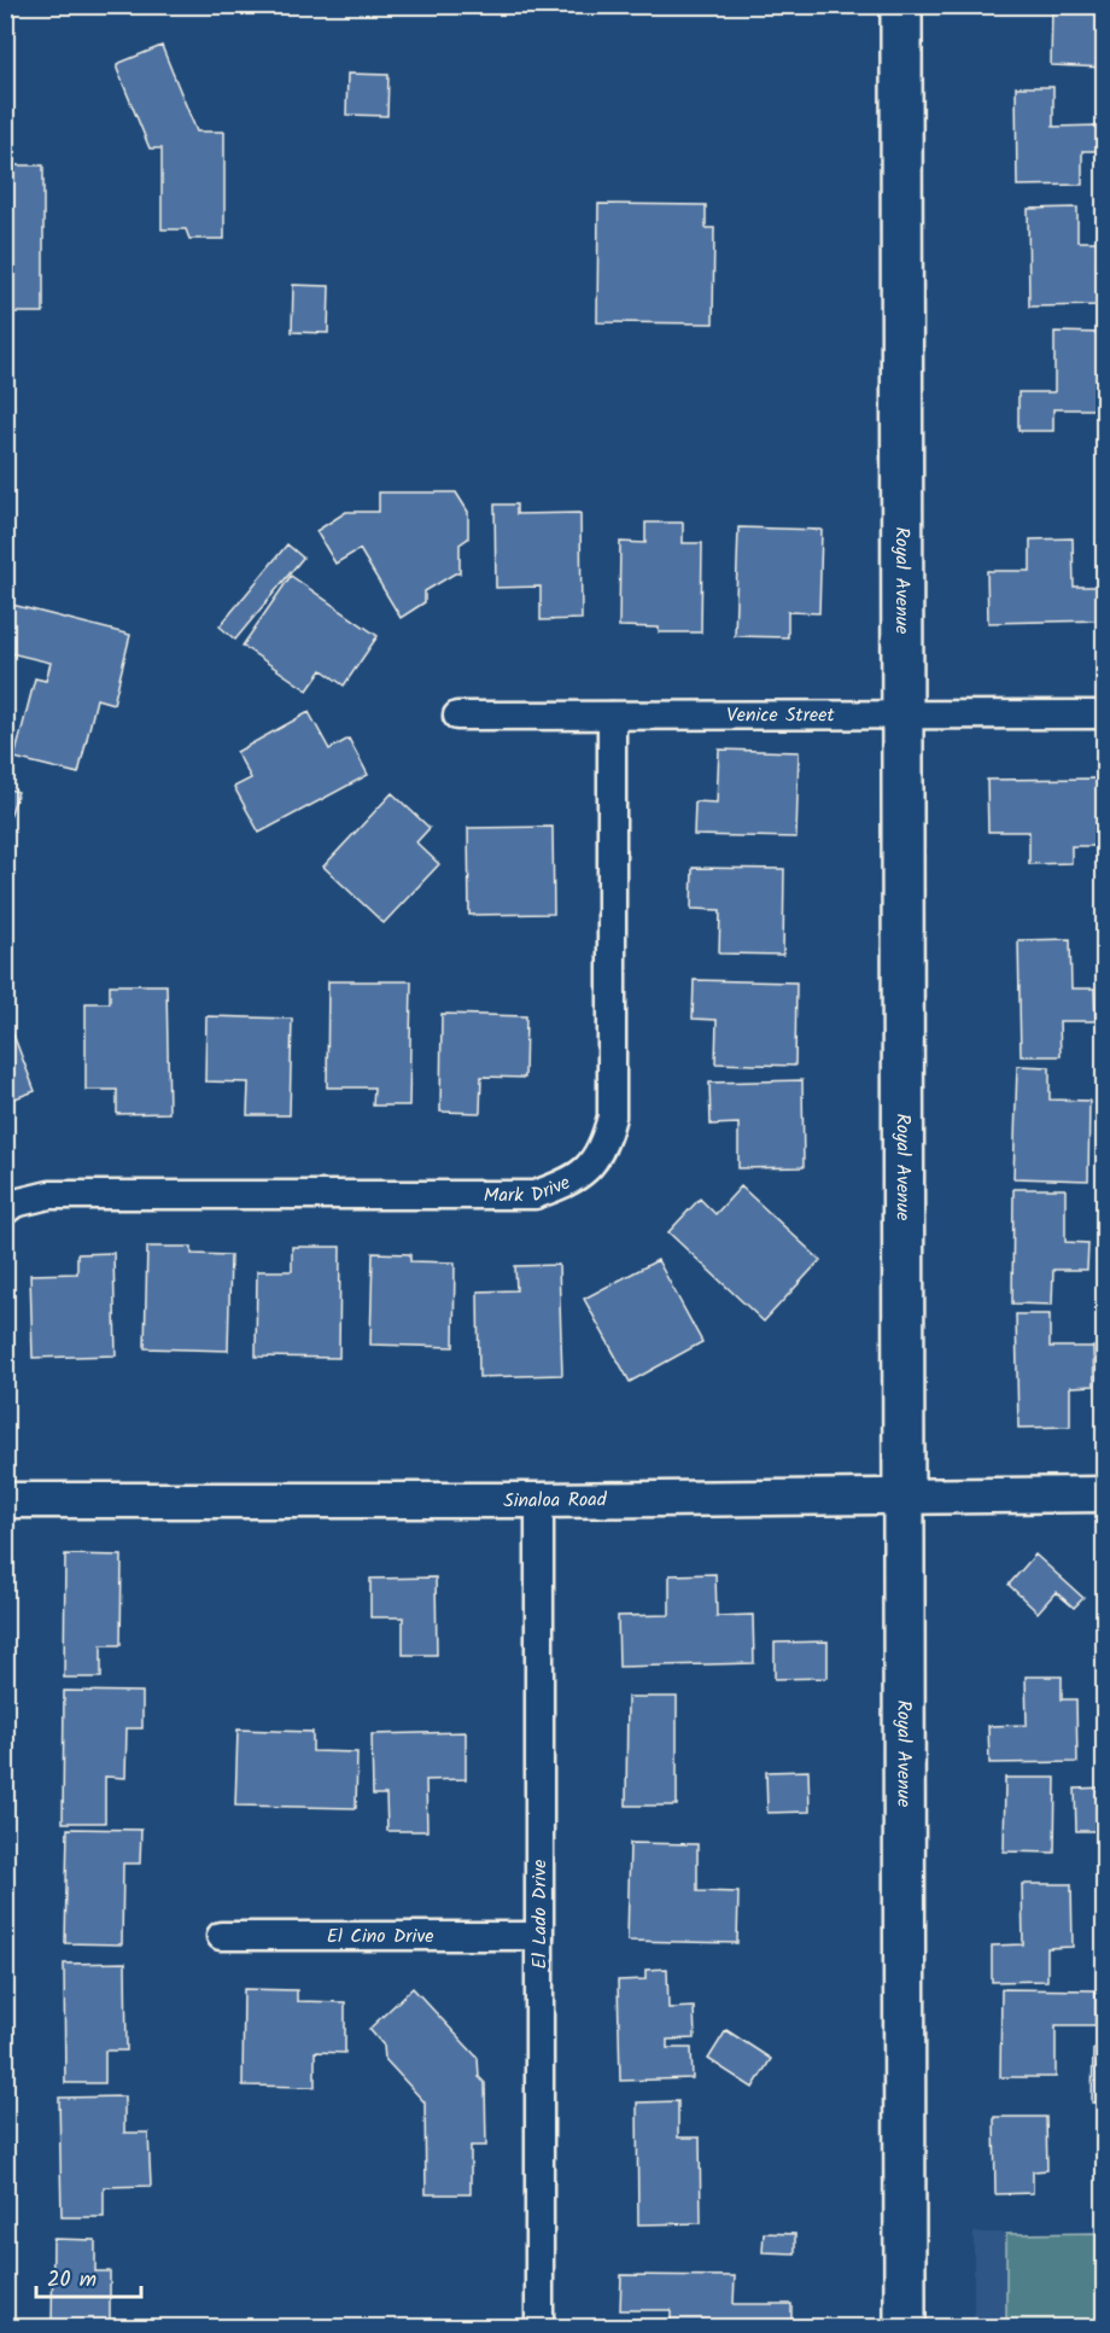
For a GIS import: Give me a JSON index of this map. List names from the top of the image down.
{
  "streets": {
    "main road": ["Royal Avenue"],
    "street": [
      "Venice Street",
      "Mark Drive",
      "Sinaloa Road",
      "El Lado Drive",
      "El Cino Drive"
    ]
  },
  "crossings": [
    ["Royal Avenue", "Venice Street"],
    ["Royal Avenue", "Sinaloa Road"],
    ["Venice Street", "Mark Drive"],
    ["Sinaloa Road", "El Lado Drive"],
    ["El Lado Drive", "El Cino Drive"]
  ],
  "scale_bar": "20 m"
}
